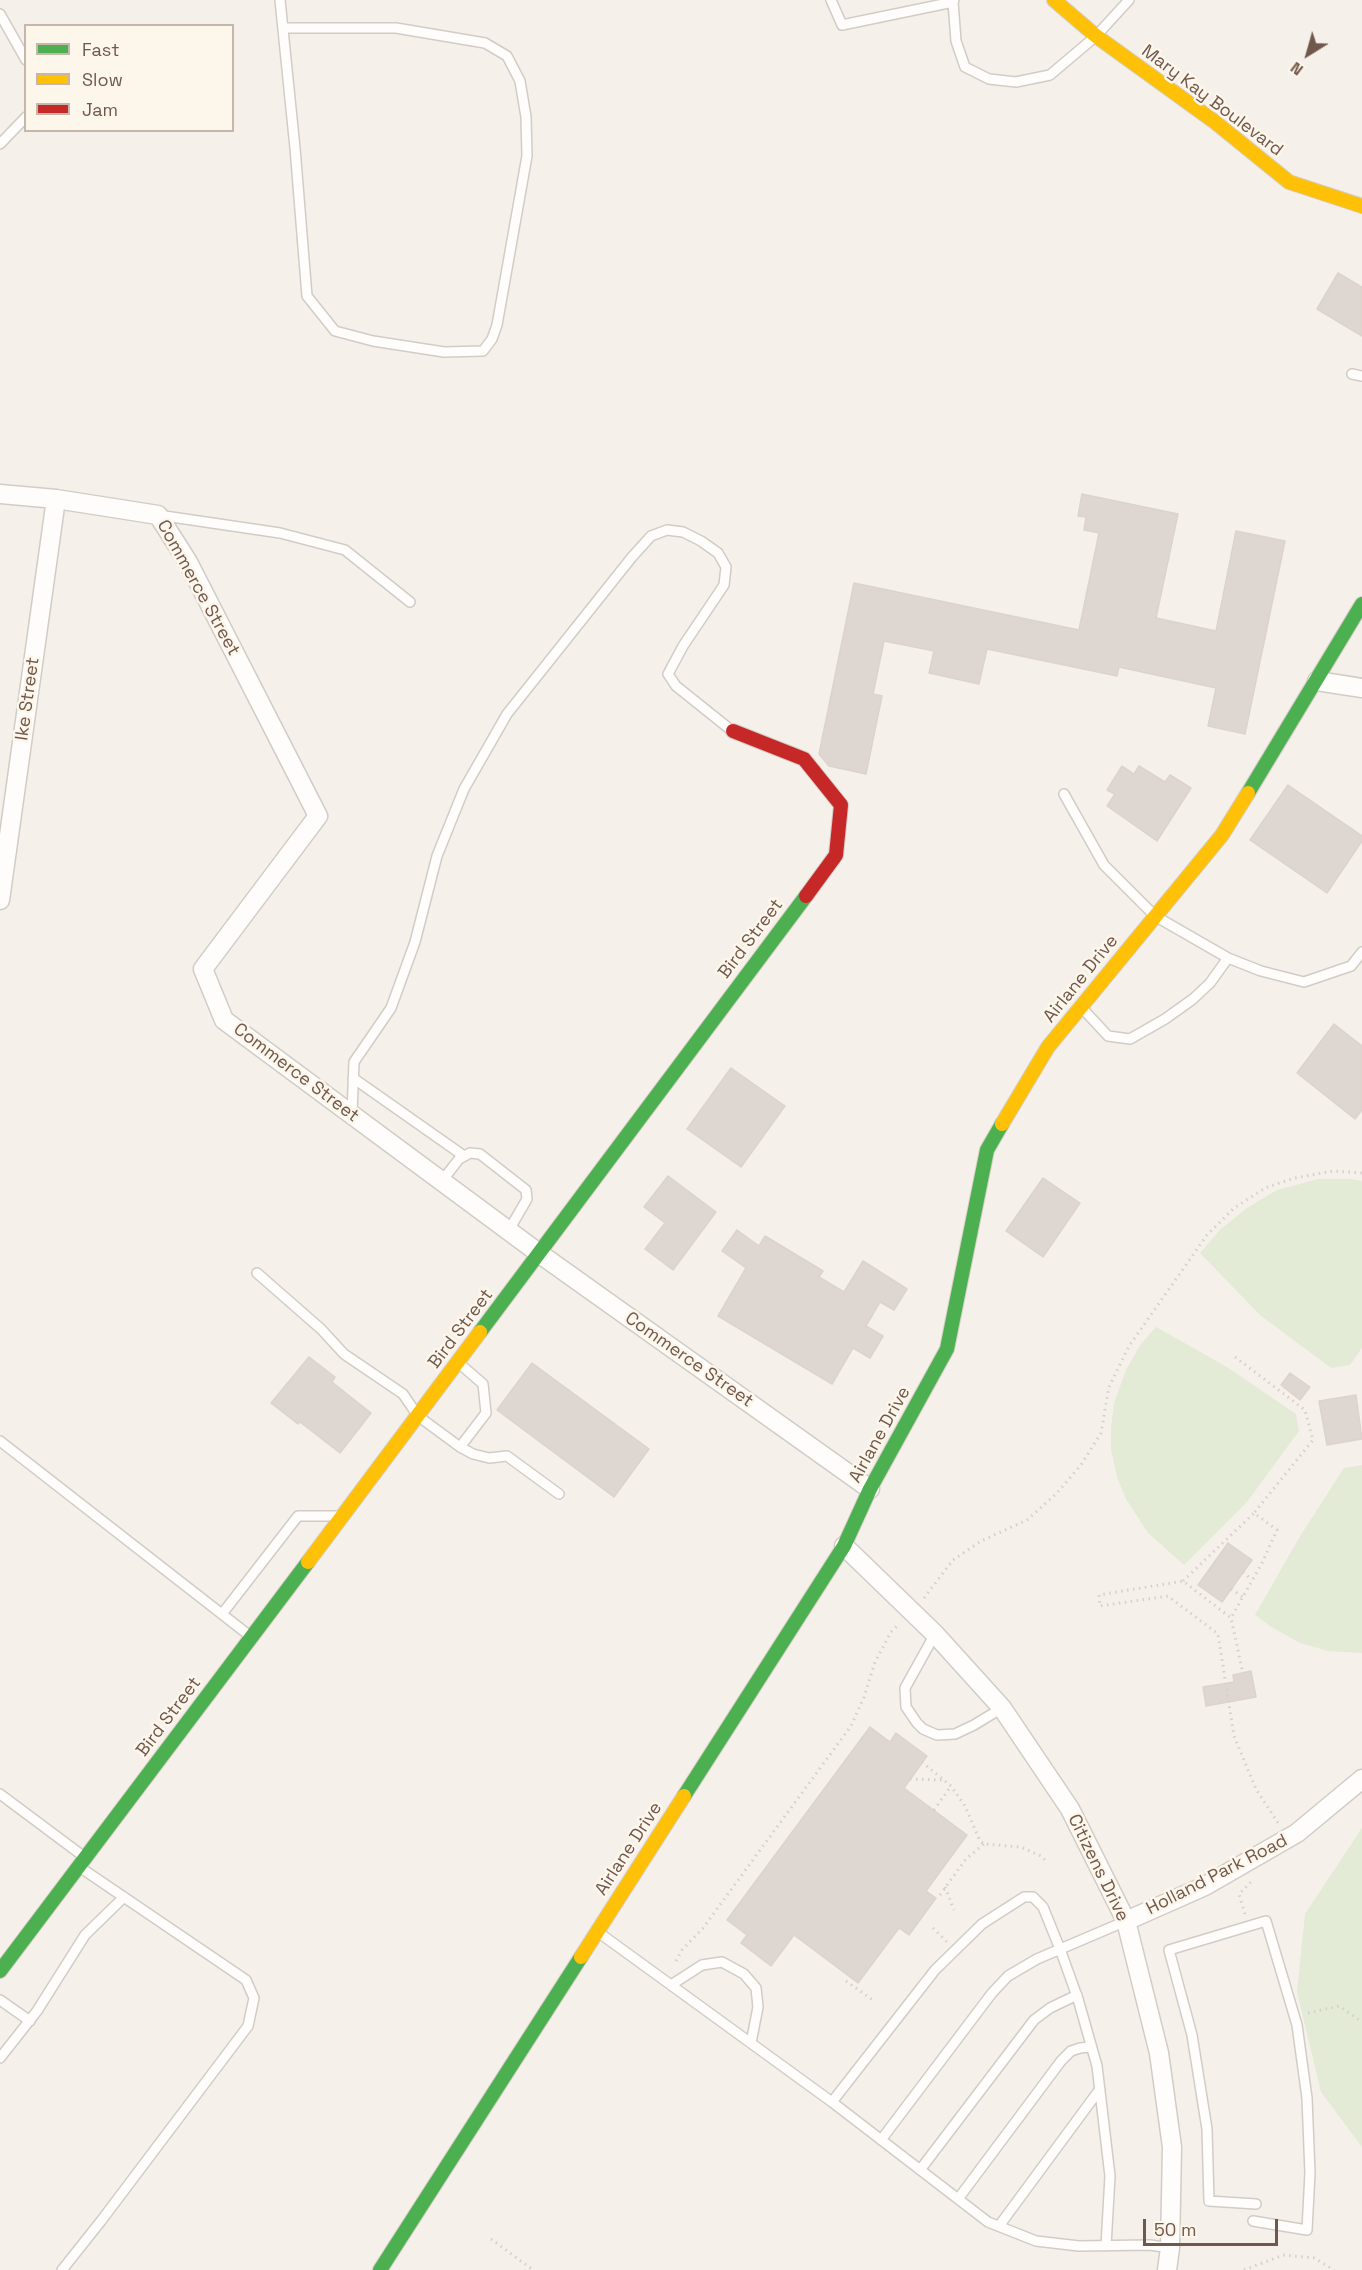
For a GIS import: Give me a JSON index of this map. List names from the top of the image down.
{
  "streets": {
    "street": [
      "Mary Kay Boulevard",
      "Commerce Street",
      "Ike Street",
      "Bird Street",
      "Airlane Drive",
      "Citizens Drive",
      "Holland Park Road"
    ]
  },
  "crossings": [
    ["Commerce Street", "Ike Street"],
    ["Commerce Street", "Bird Street"],
    ["Commerce Street", "Airlane Drive"],
    ["Airlane Drive", "Citizens Drive"],
    ["Citizens Drive", "Holland Park Road"]
  ],
  "legend": ["Fast", "Slow", "Jam"],
  "scale_bar": "50 m",
  "north": "bottom left"
}
